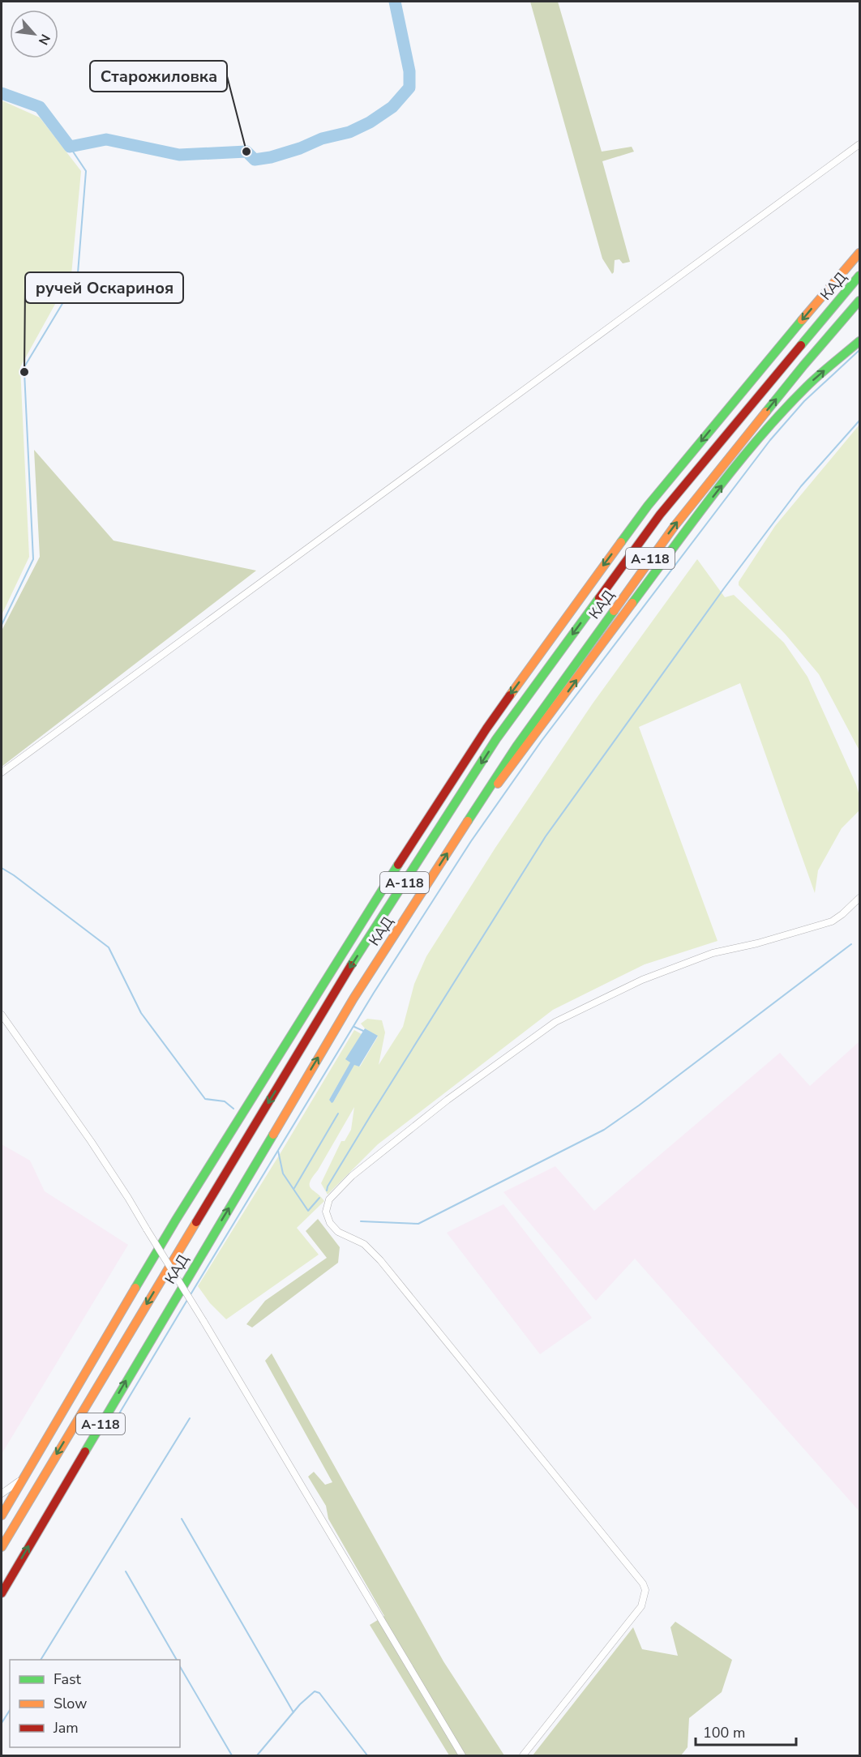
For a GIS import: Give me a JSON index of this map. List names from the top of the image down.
{
  "streets": {
    "main road": ["КАД", "А-118"]
  },
  "places": ["Старожиловка", "ручей Оскариноя"],
  "legend": ["Fast", "Slow", "Jam"],
  "scale_bar": "100 m",
  "north": "bottom right"
}
